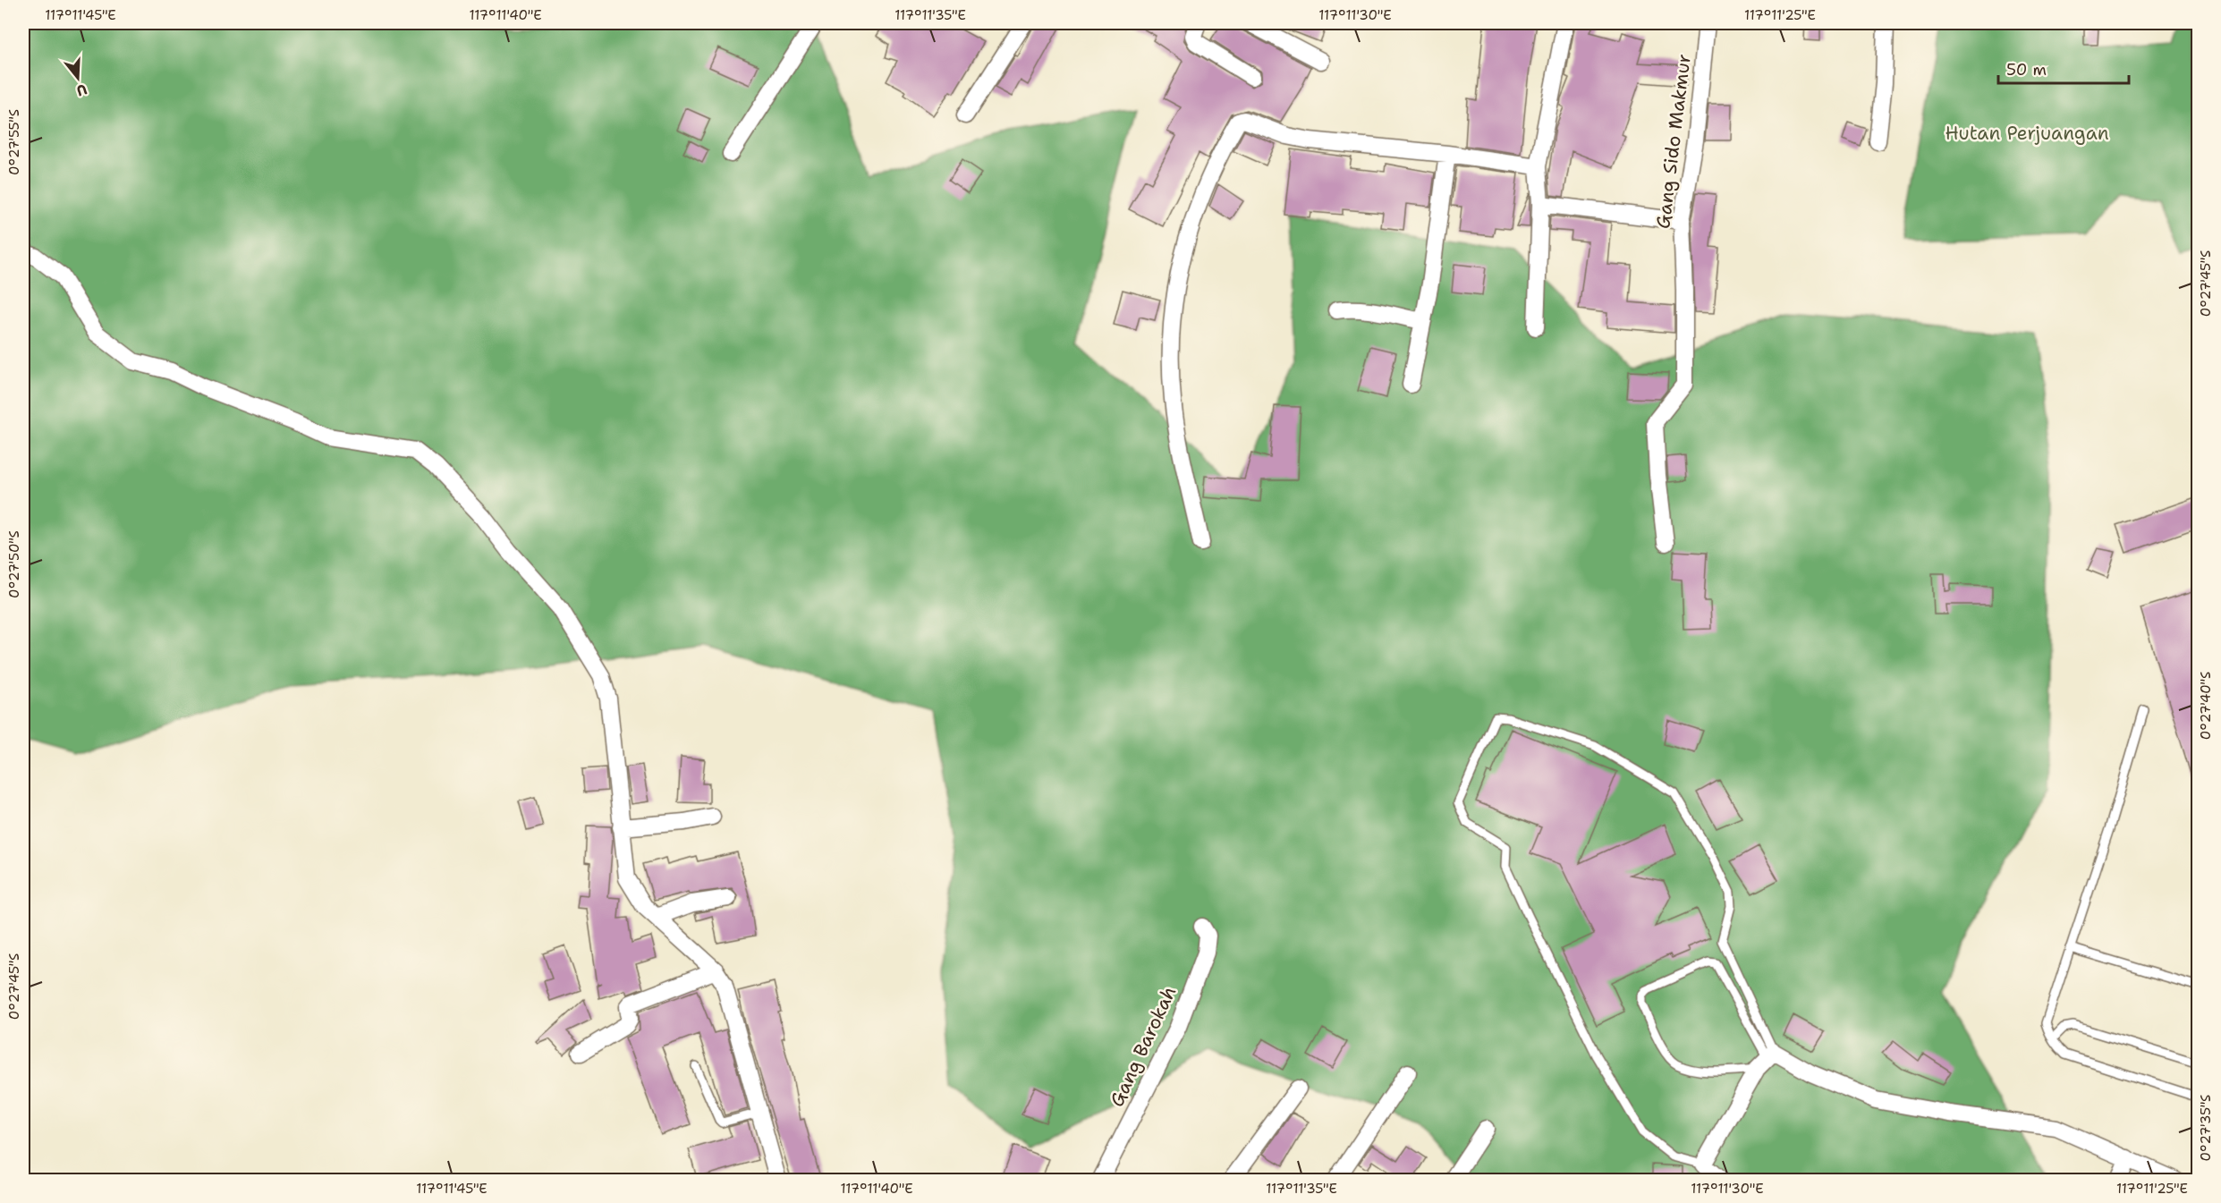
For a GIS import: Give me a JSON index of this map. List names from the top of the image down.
{
  "streets": {
    "street": ["Gang Sido Makmur", "Gang Barokah"]
  },
  "parks": ["Hutan Perjuangan"],
  "scale_bar": "50 m",
  "north": "bottom",
  "coordinates": [
    "117°11'45\"E",
    "117°11'40\"E",
    "117°11'35\"E",
    "117°11'30\"E",
    "117°11'25\"E",
    "0°27'55\"S",
    "0°27'45\"S",
    "0°27'50\"S",
    "0°27'40\"S",
    "0°27'35\"S"
  ]
}
